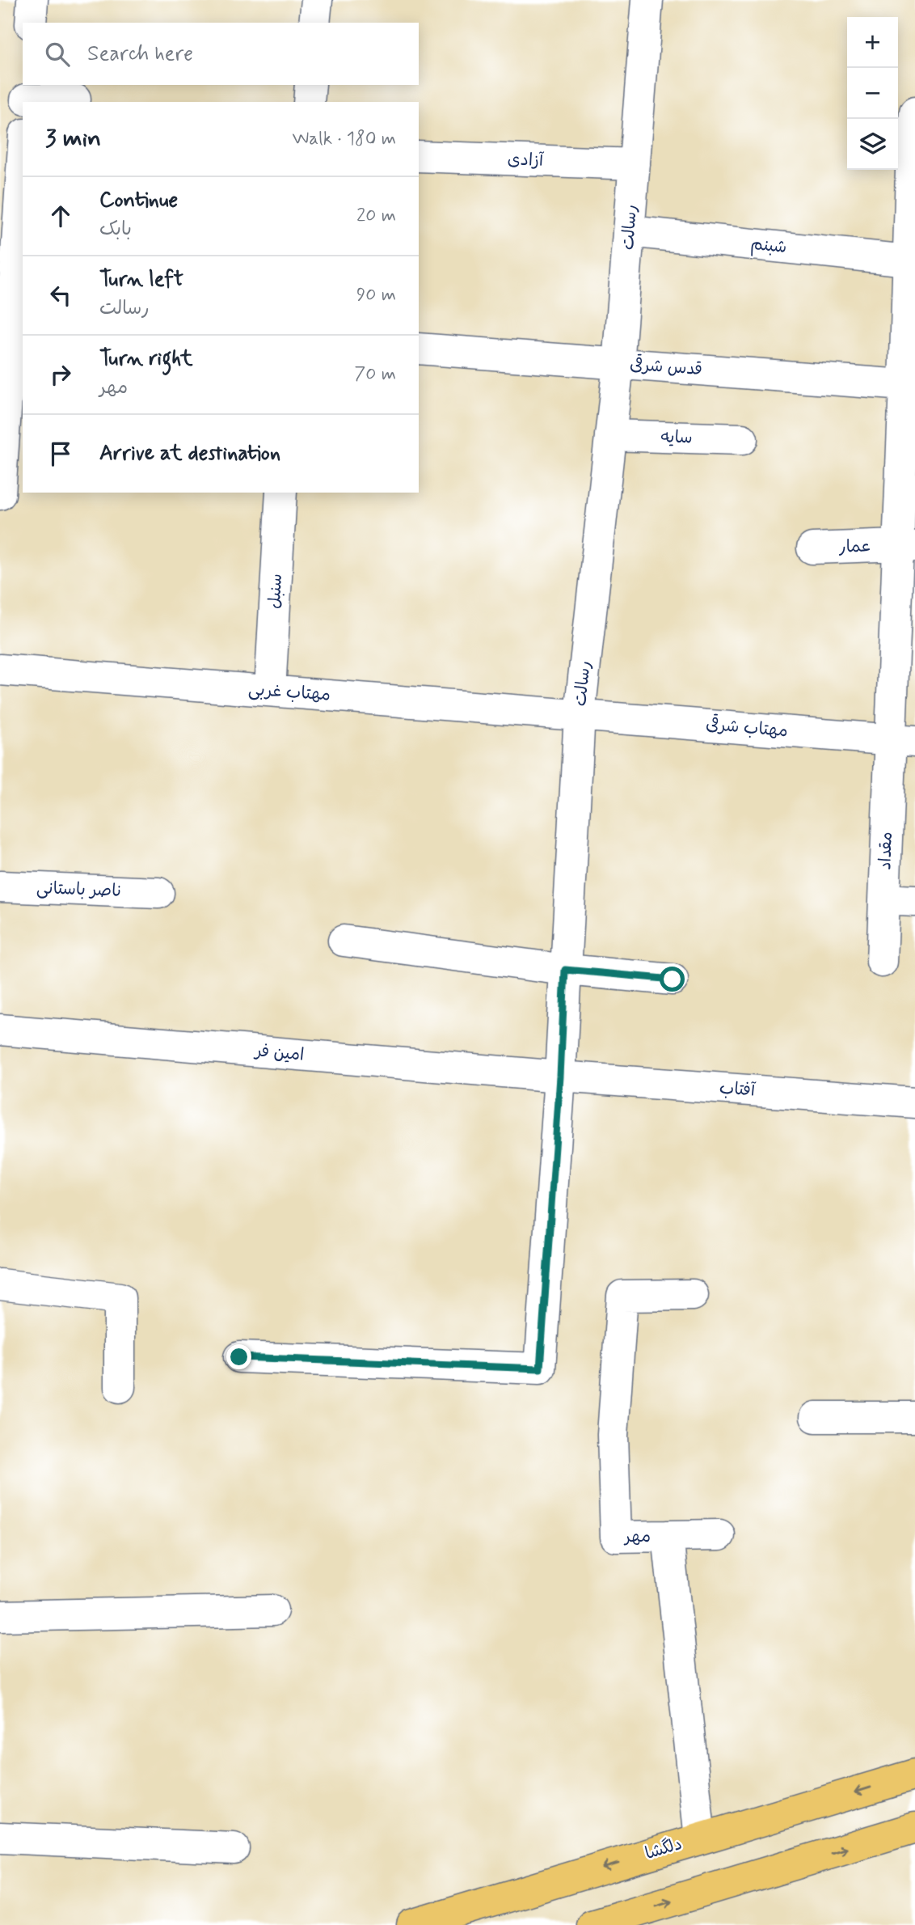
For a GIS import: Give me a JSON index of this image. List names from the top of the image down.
{
  "streets": {
    "main road": ["دلگشا"],
    "street": [
      "آزادی",
      "رسالت",
      "شبنم",
      "قدس شرقی",
      "سایه",
      "عمار",
      "سنبل",
      "مهتاب غربی",
      "مهتاب شرقی",
      "مقداد",
      "ناصر باستانی",
      "امین فر",
      "آفتاب",
      "مهر"
    ]
  },
  "crossings": [
    ["آزادی", "رسالت"],
    ["رسالت", "شبنم"],
    ["رسالت", "قدس شرقی"],
    ["رسالت", "سایه"],
    ["رسالت", "مهتاب غربی"],
    ["رسالت", "مهتاب شرقی"],
    ["رسالت", "امین فر"],
    ["رسالت", "آفتاب"],
    ["سنبل", "مهتاب غربی"],
    ["مهتاب غربی", "مهتاب شرقی"],
    ["مهتاب شرقی", "مقداد"],
    ["امین فر", "آفتاب"],
    ["مهر", "دلگشا"]
  ],
  "page": {
    "map_buttons": ["+", "−"],
    "search": "Search here",
    "heading": ["3 min", "Walk · 180 m"],
    "list": [
      ["Continue", "بابک", "20 m"],
      ["Turn left", "رسالت", "90 m"],
      ["Turn right", "مهر", "70 m"],
      "Arrive at destination"
    ]
  }
}
